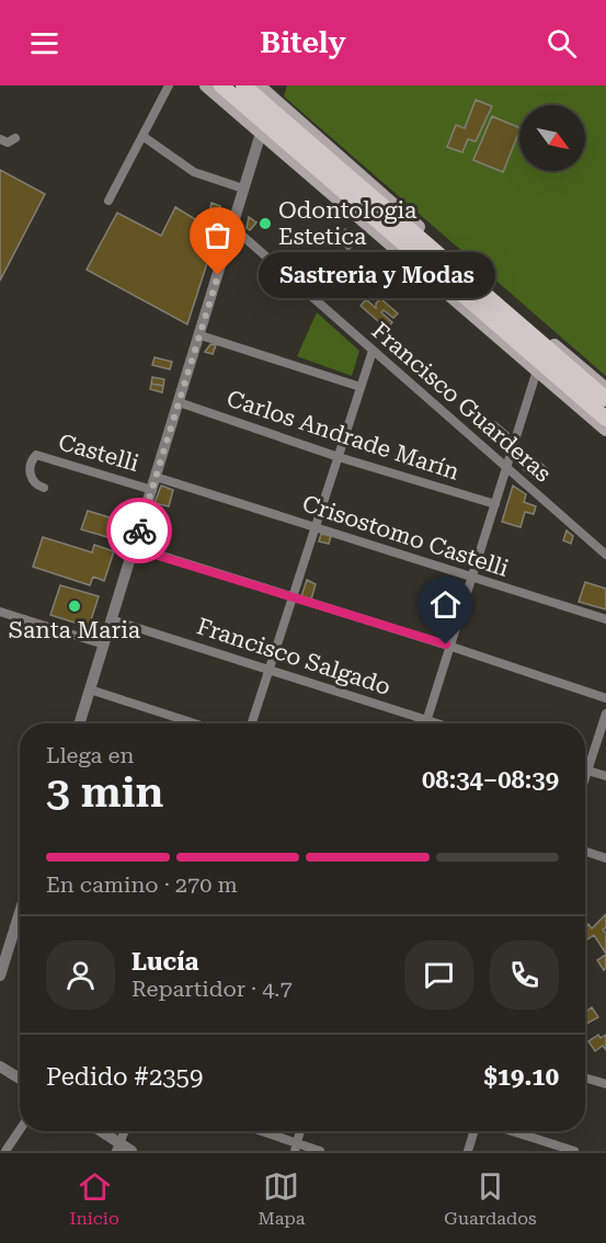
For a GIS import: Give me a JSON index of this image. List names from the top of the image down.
{
  "streets": {
    "street": [
      "Francisco Guarderas",
      "Carlos Andrade Marín",
      "Castelli",
      "Crisostomo Castelli",
      "Francisco Salgado"
    ]
  },
  "places": ["Odontologia Estetica", "Sastreria y Modas", "Santa Maria"],
  "north": "bottom right",
  "page": {
    "header": "Bitely",
    "bubble": "Sastreria y Modas",
    "heading": ["3 min", "Llega en", "08:34–08:39"],
    "panel": [
      "Lucía",
      "Repartidor · 4.7",
      "Pedido #2359",
      "$19.10"
    ],
    "bar": "En camino · 270 m",
    "tabs": ["Inicio", "Mapa", "Guardados"]
  }
}
